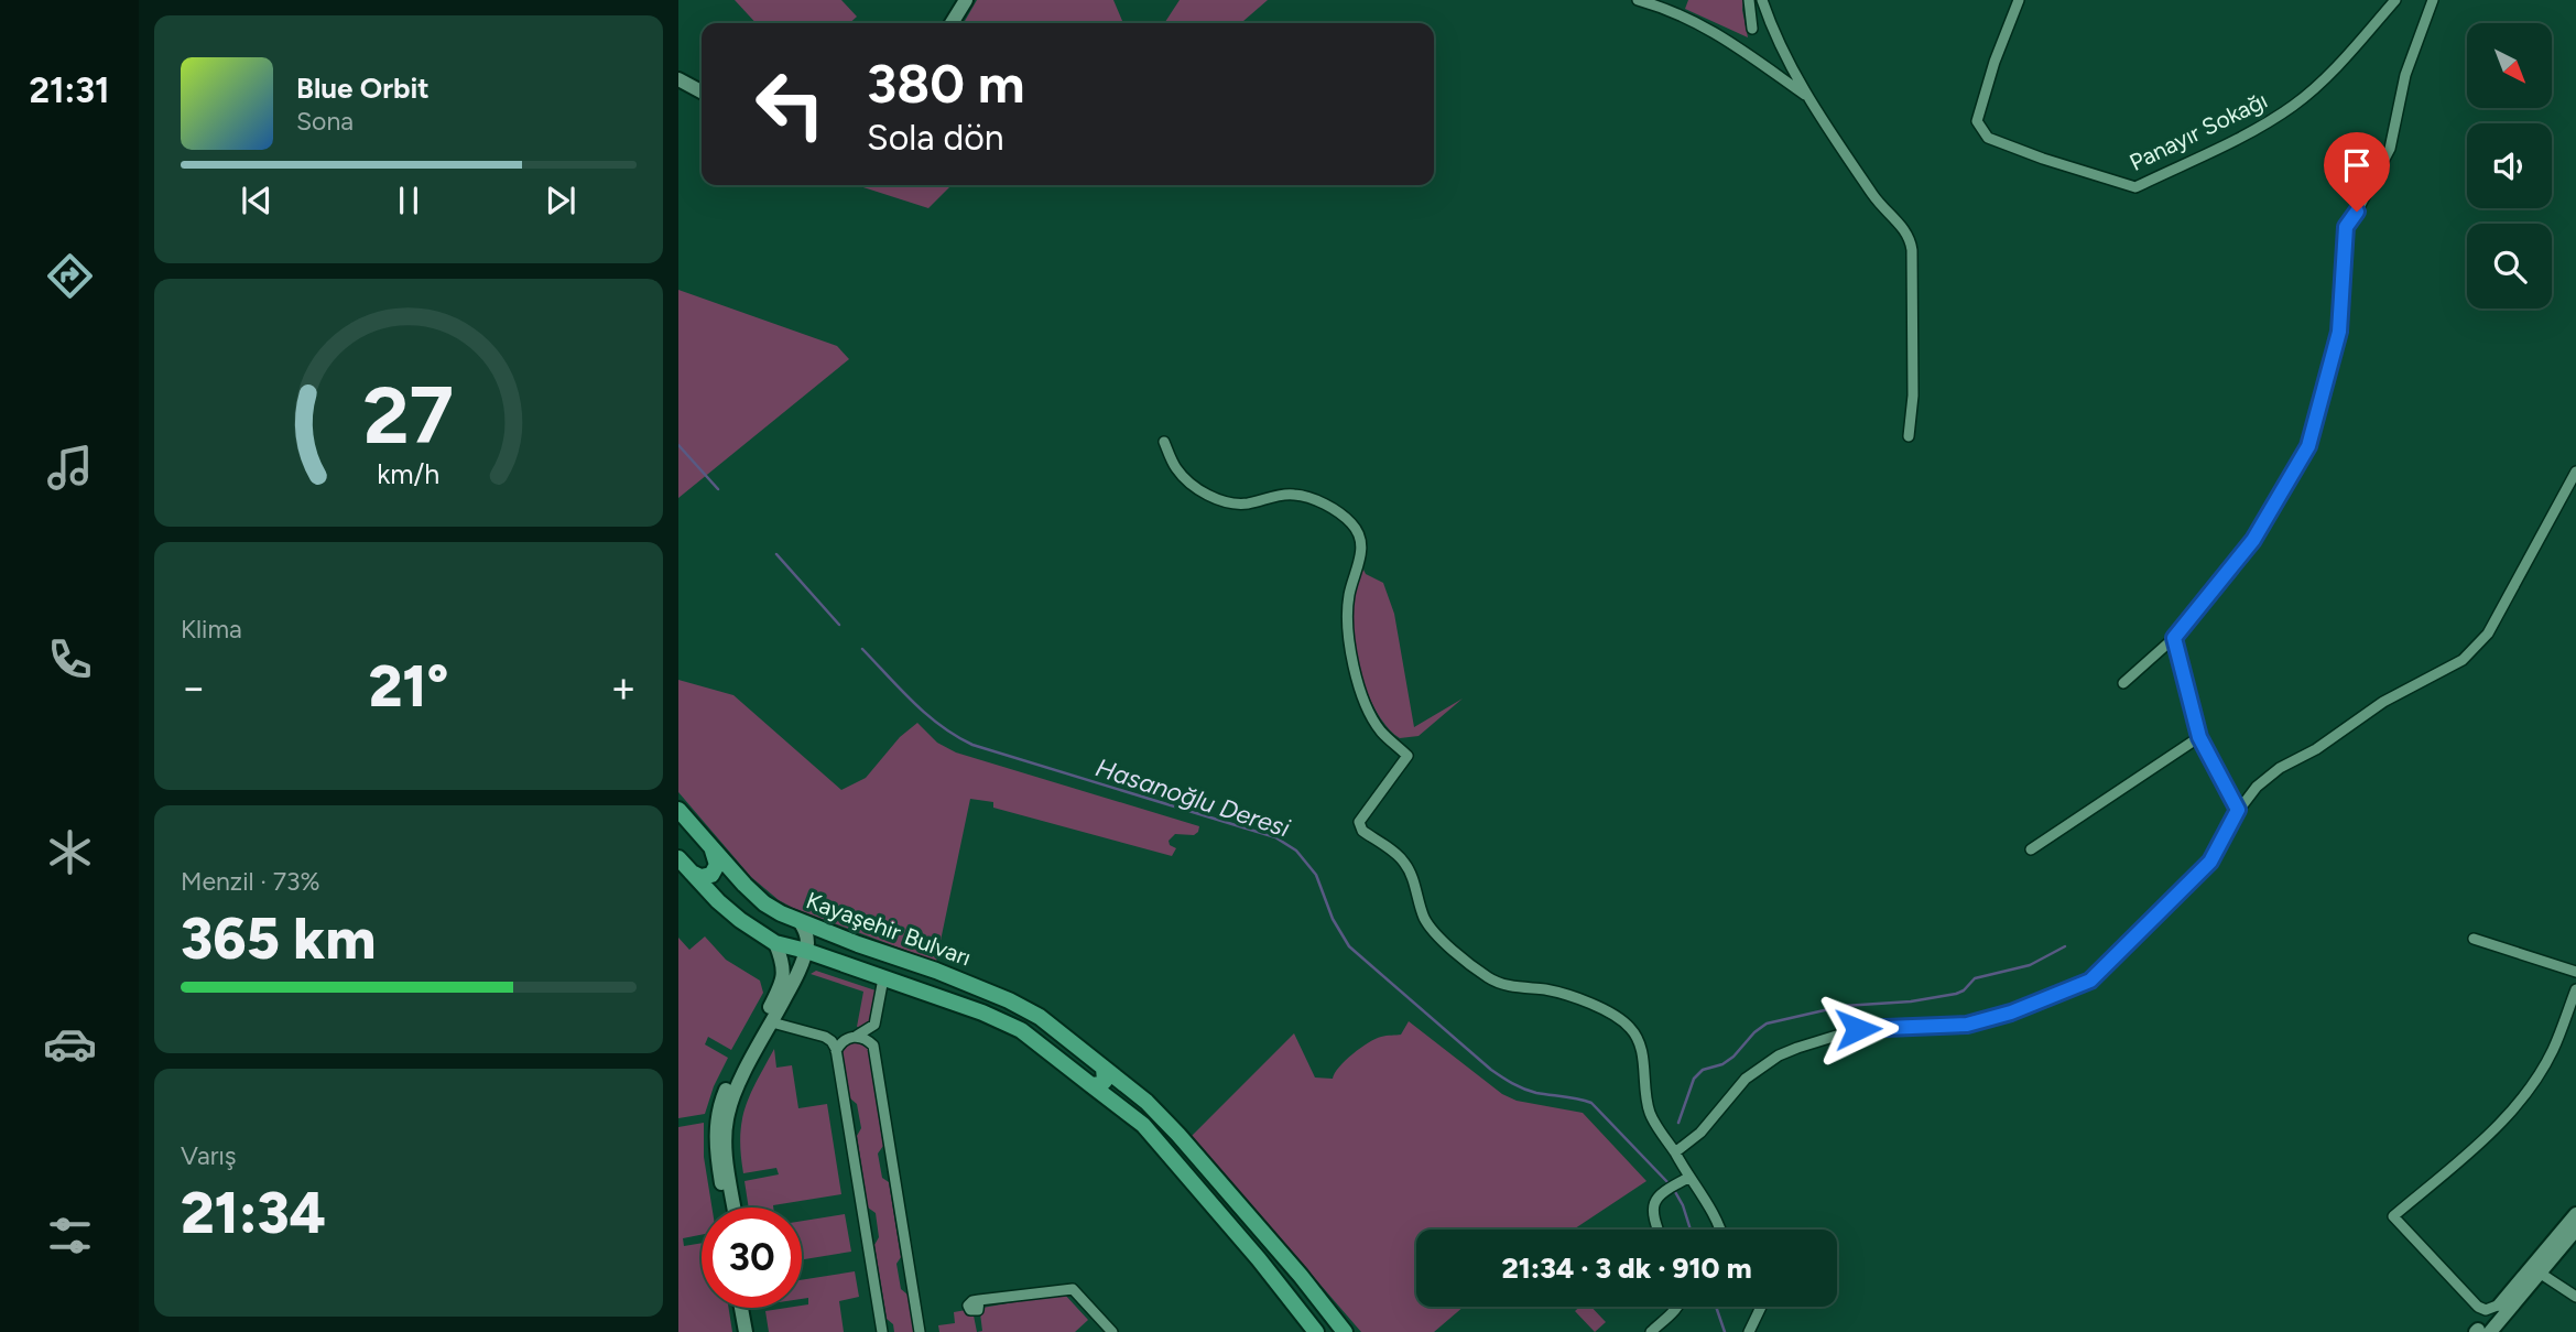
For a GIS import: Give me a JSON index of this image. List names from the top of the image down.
{
  "streets": {
    "main road": ["Kayaşehir Bulvarı"],
    "street": ["Panayır Sokağı"]
  },
  "water": ["Hasanoğlu Deresi"],
  "north": "bottom right",
  "page": {
    "tabs": "21:31",
    "turn": ["380 m", "Sola dön"],
    "song": ["Blue Orbit", "Sona"],
    "tile": [
      "Klima",
      ["Menzil · 73%", "365 km"],
      ["Varış", "21:34"]
    ],
    "heat": ["−", "21°", "+"],
    "limit": "30",
    "trip": "21:34 · 3 dk · 910 m",
    "gauge": ["27", "km/h"]
  }
}
